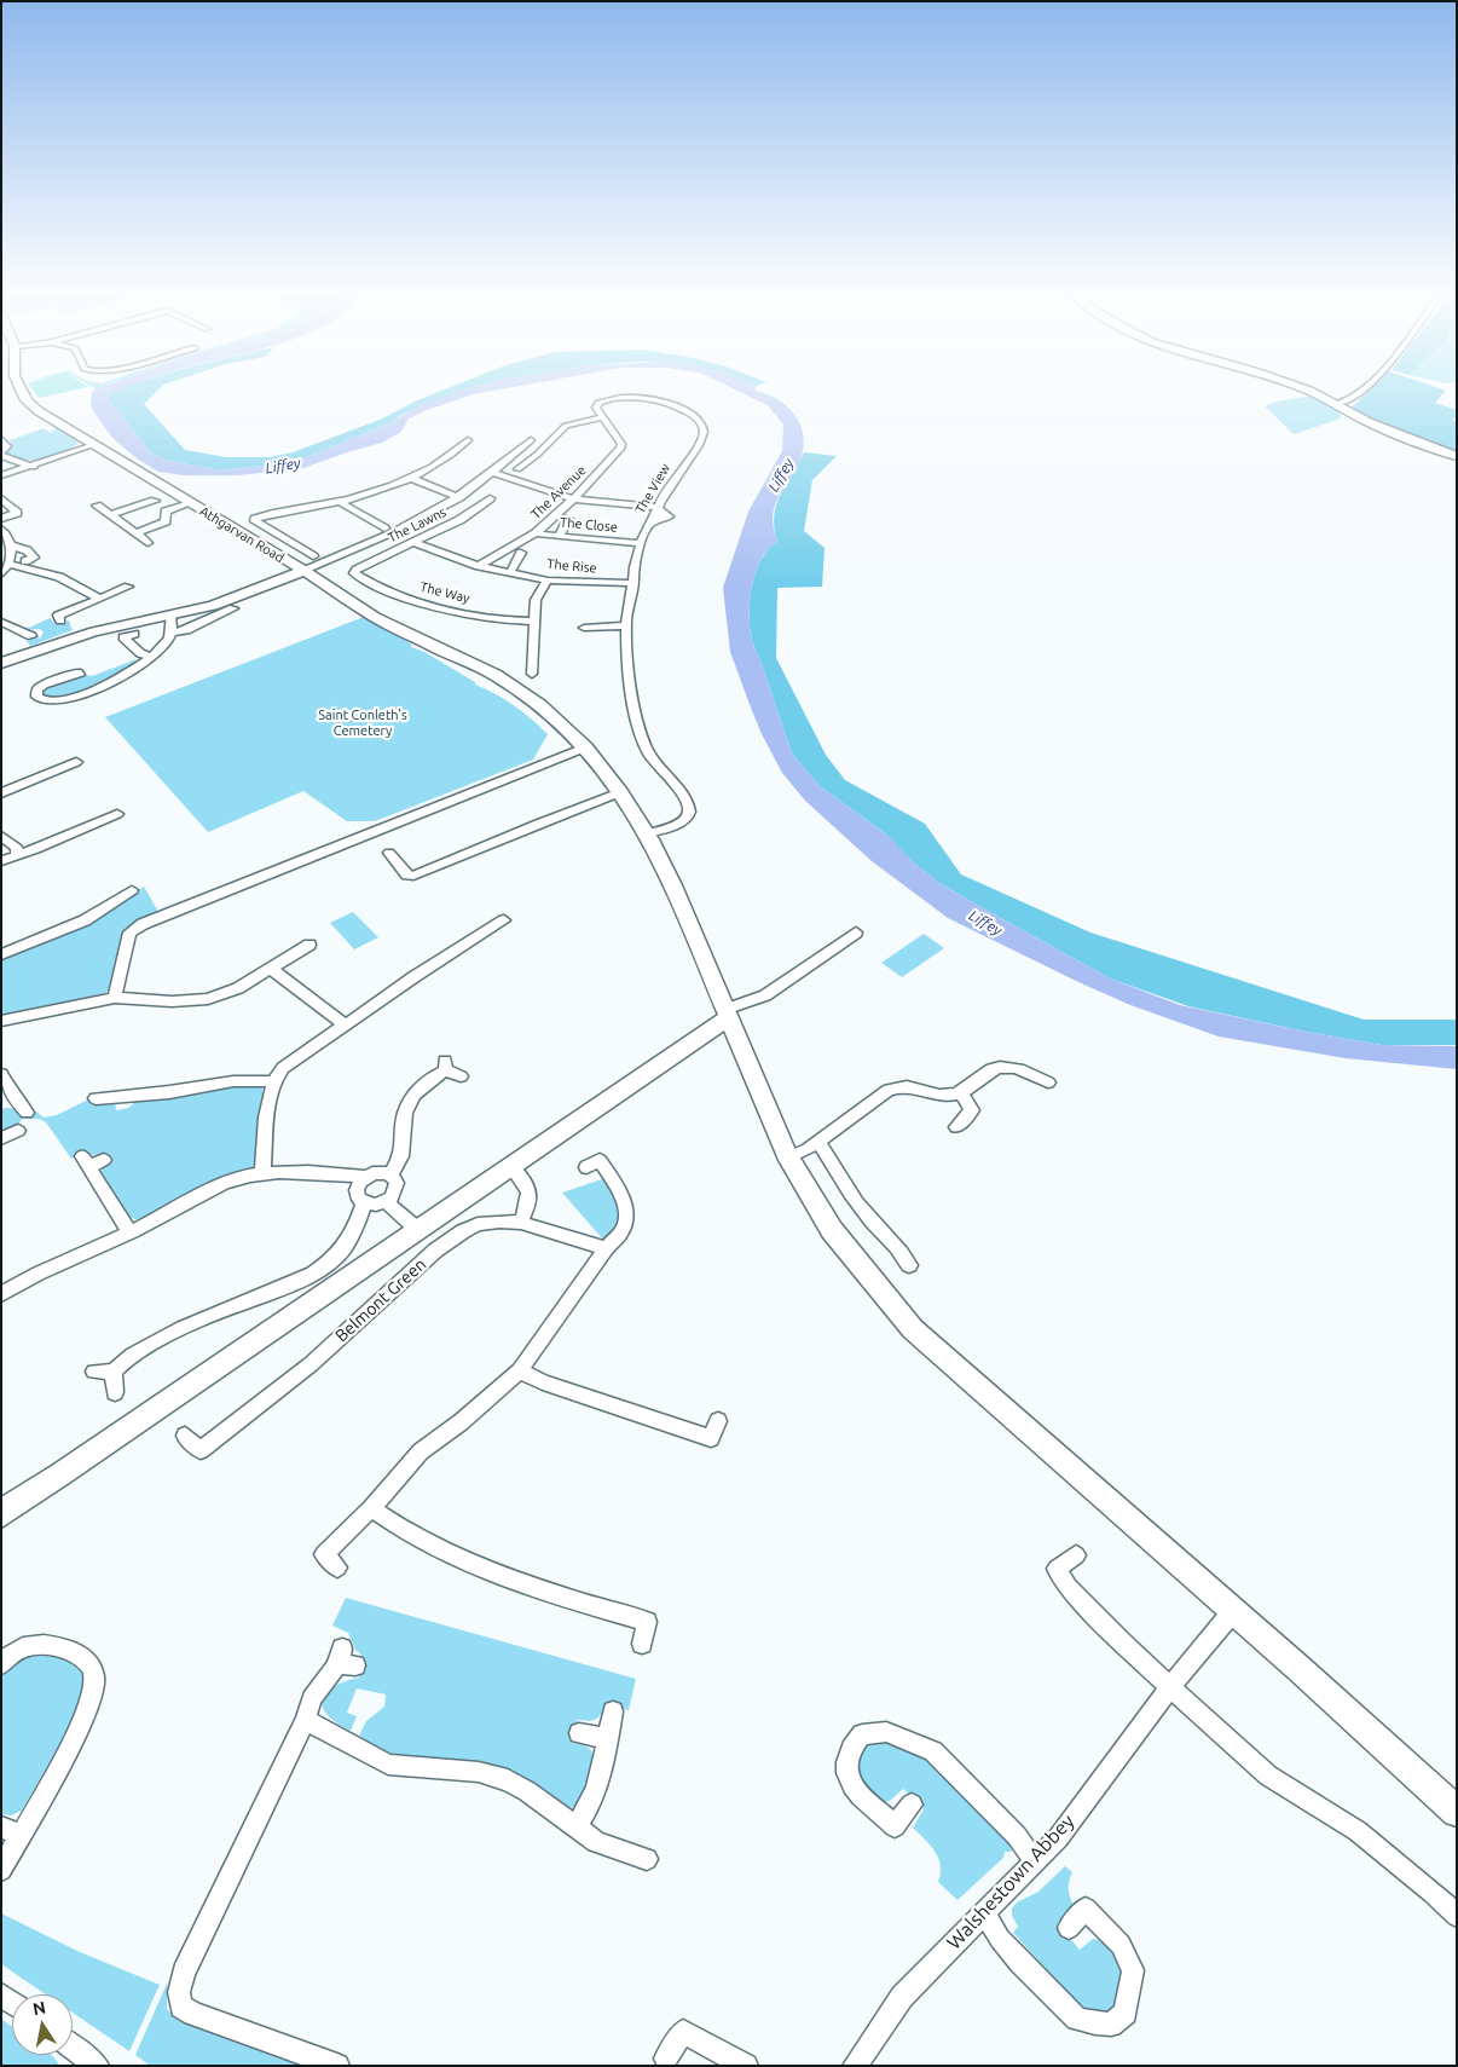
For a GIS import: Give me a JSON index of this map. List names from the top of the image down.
{
  "streets": {
    "main road": ["Athgarvan Road"],
    "street": [
      "The View",
      "The Avenue",
      "The Lawns",
      "The Close",
      "The Rise",
      "The Way",
      "Belmont Green",
      "Walshestown Abbey"
    ]
  },
  "crossings": [
    ["The View", "The Avenue"],
    ["The View", "The Close"],
    ["The View", "Athgarvan Road"],
    ["The View", "The Rise"],
    ["The Avenue", "The Close"],
    ["The Avenue", "The Rise"],
    ["The Lawns", "The Rise"],
    ["The Lawns", "The Way"],
    ["Athgarvan Road", "Walshestown Abbey"]
  ],
  "water": ["Liffey"],
  "parks": ["Saint Conleth's Cemetery"],
  "north": "top"
}
